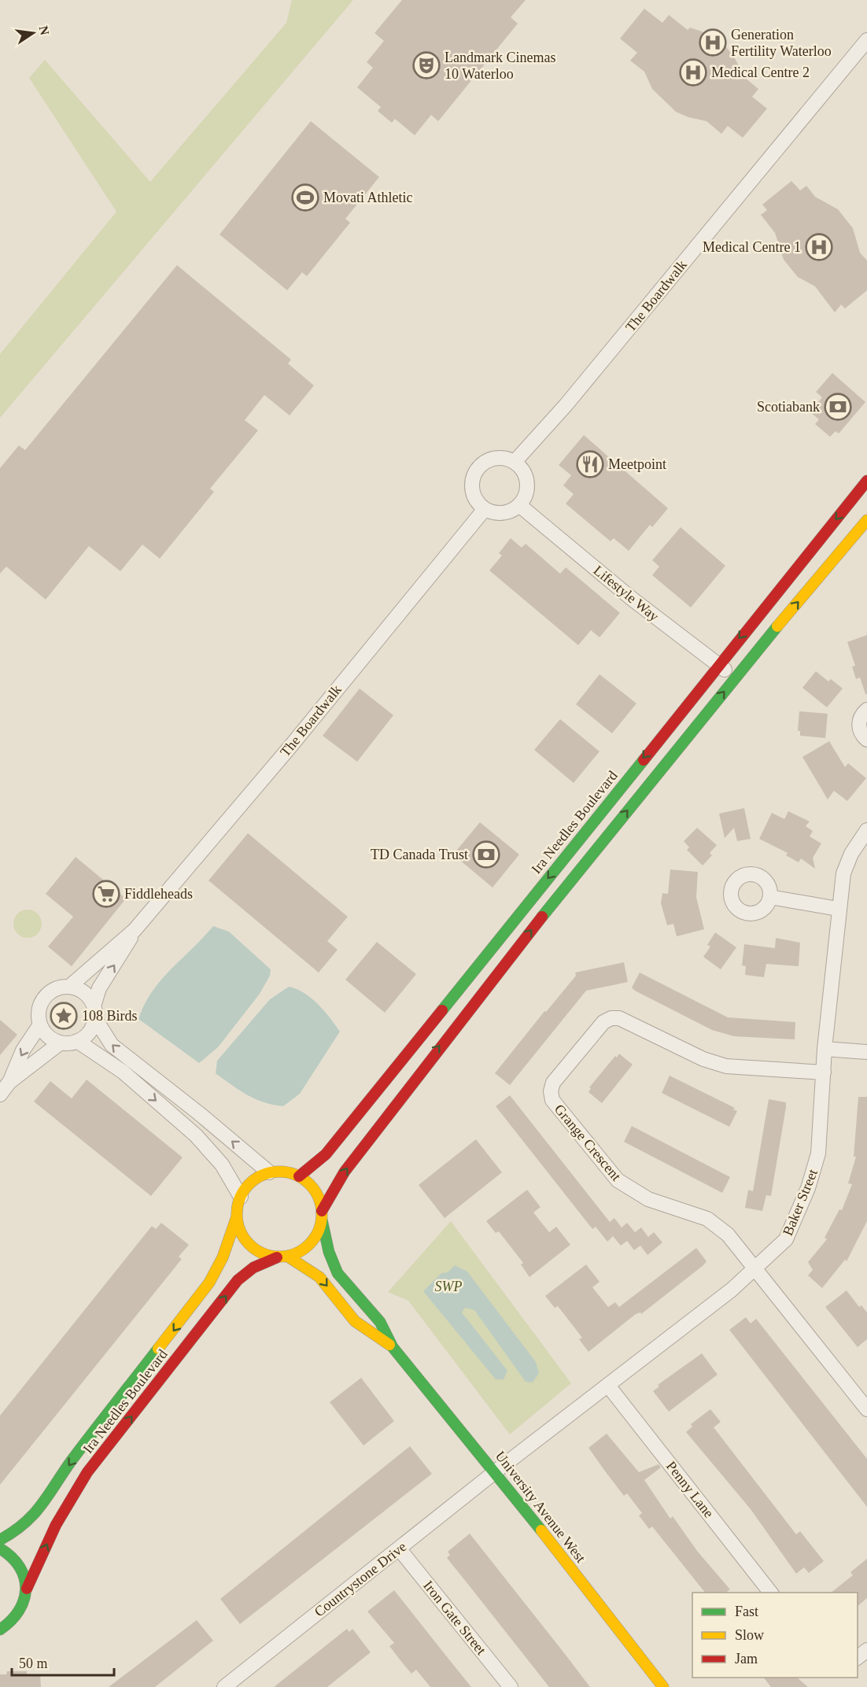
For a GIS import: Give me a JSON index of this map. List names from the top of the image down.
{
  "streets": {
    "main road": ["Ira Needles Boulevard", "University Avenue West"],
    "street": [
      "The Boardwalk",
      "Lifestyle Way",
      "Grange Crescent",
      "Baker Street",
      "Penny Lane",
      "Countrystone Drive",
      "Iron Gate Street"
    ]
  },
  "crossings": [
    ["The Boardwalk", "Lifestyle Way"],
    ["Lifestyle Way", "Ira Needles Boulevard"],
    ["Ira Needles Boulevard", "University Avenue West"],
    ["Grange Crescent", "Baker Street"],
    ["Baker Street", "Penny Lane"],
    ["Baker Street", "University Avenue West"],
    ["Baker Street", "Countrystone Drive"],
    ["University Avenue West", "Countrystone Drive"],
    ["Countrystone Drive", "Iron Gate Street"]
  ],
  "parks": ["SWP"],
  "places": {
    "hospital": ["Generation Fertility Waterloo", "Medical Centre 2", "Medical Centre 1"],
    "theatre": ["Landmark Cinemas 10 Waterloo"],
    "sports": ["Movati Athletic"],
    "bank": ["Scotiabank", "TD Canada Trust"],
    "restaurant": ["Meetpoint"],
    "supermarket": ["Fiddleheads"],
    "place": ["108 Birds"]
  },
  "legend": ["Fast", "Slow", "Jam"],
  "scale_bar": "50 m",
  "north": "right"
}
